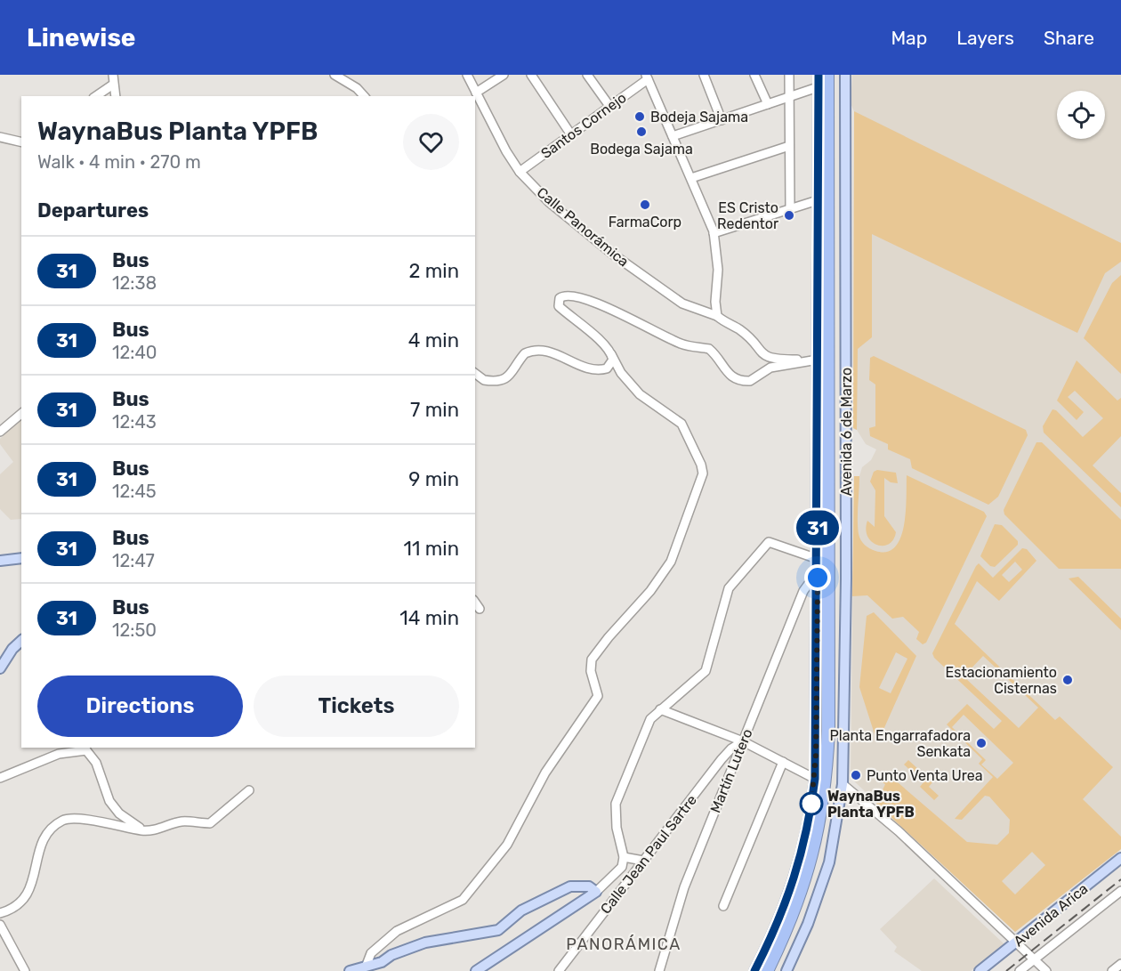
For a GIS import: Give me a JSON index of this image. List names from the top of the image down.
{
  "streets": {
    "highway": ["Avenida 6 de Marzo"],
    "main road": ["Avenida Arica"],
    "street": [
      "Santos Cornejo",
      "Calle Panorámica",
      "Martín Lutero",
      "Calle Jean Paul Sartre"
    ]
  },
  "crossings": [
    ["Santos Cornejo", "Calle Panorámica"],
    ["Calle Panorámica", "Avenida 6 de Marzo"],
    ["Avenida 6 de Marzo", "Martín Lutero"],
    ["Martín Lutero", "Calle Jean Paul Sartre"]
  ],
  "districts": ["PANORÁMICA"],
  "places": [
    "Bodeja Sajama",
    "Bodega Sajama",
    "FarmaCorp",
    "ES Cristo Redentor",
    "Estacionamiento Cisternas",
    "Planta Engarrafadora Senkata",
    "Punto Venta Urea",
    "WaynaBus Planta YPFB"
  ],
  "lines": ["bus line 31"],
  "page": {
    "header": "Linewise",
    "nav": ["Map", "Layers", "Share"],
    "on_map": "31",
    "heading": [
      ["WaynaBus Planta YPFB", "Walk · 4 min · 270 m"],
      "Departures"
    ],
    "list": [
      {
        "mark": "31",
        "name": "Bus",
        "note": "12:38",
        "value": "2 min"
      },
      {
        "mark": "31",
        "name": "Bus",
        "note": "12:40",
        "value": "4 min"
      },
      {
        "mark": "31",
        "name": "Bus",
        "note": "12:43",
        "value": "7 min"
      },
      {
        "mark": "31",
        "name": "Bus",
        "note": "12:45",
        "value": "9 min"
      },
      {
        "mark": "31",
        "name": "Bus",
        "note": "12:47",
        "value": "11 min"
      },
      {
        "mark": "31",
        "name": "Bus",
        "note": "12:50",
        "value": "14 min"
      }
    ],
    "buttons": ["Directions", "Tickets"]
  }
}
